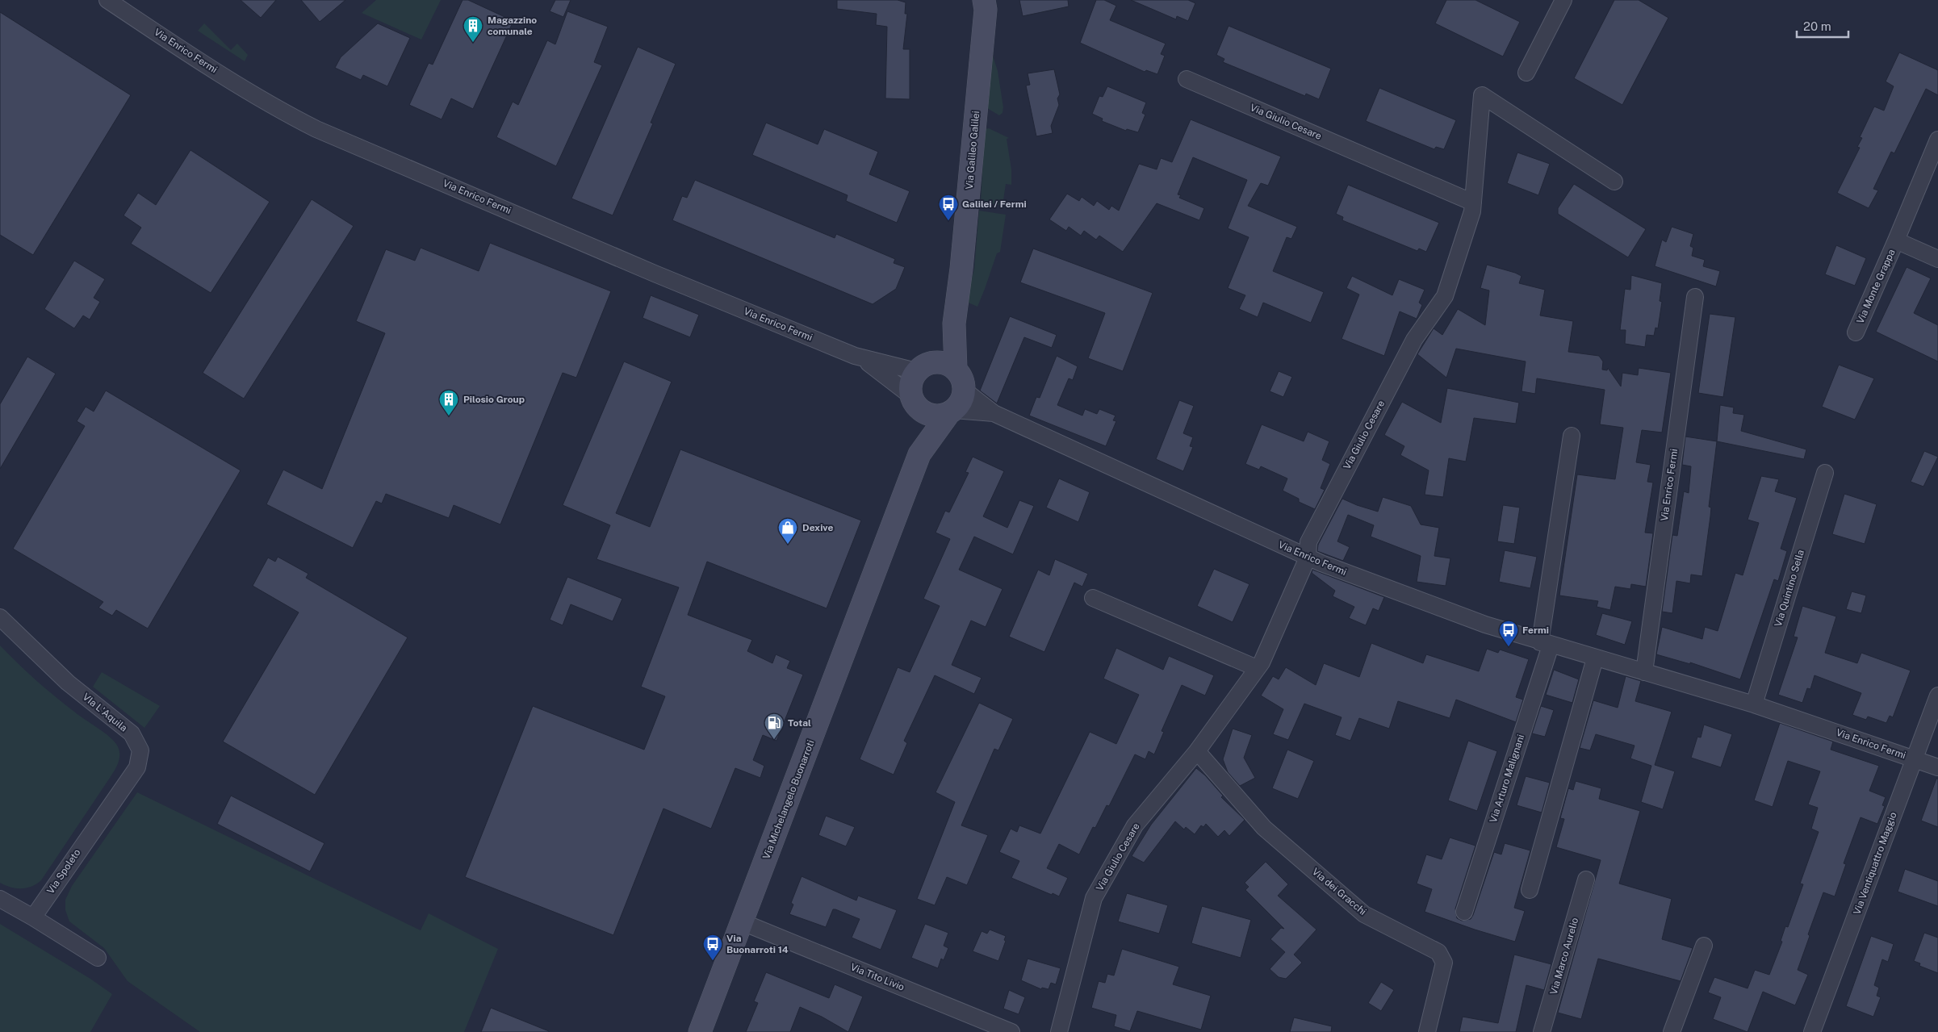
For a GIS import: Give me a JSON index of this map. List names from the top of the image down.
{
  "streets": {
    "street": [
      "Via Enrico Fermi",
      "Via Giulio Cesare",
      "Via Galileo Galilei",
      "Via Monte Grappa",
      "Via Quintino Sella",
      "VIa L'Aquila",
      "Via Arturo Malignani",
      "Via Michelangelo Buonarroti",
      "Via Ventiquattro Maggio",
      "Via Spoleto",
      "Via dei Gracchi",
      "Via Marco Aurelio",
      "Via Tito Livio"
    ]
  },
  "crossings": [
    ["Via Enrico Fermi", "Via Giulio Cesare"],
    ["Via Enrico Fermi", "Via Galileo Galilei"],
    ["Via Enrico Fermi", "Via Quintino Sella"],
    ["Via Enrico Fermi", "Via Arturo Malignani"],
    ["Via Enrico Fermi", "Via Michelangelo Buonarroti"],
    ["Via Enrico Fermi", "Via Ventiquattro Maggio"],
    ["Via Giulio Cesare", "Via dei Gracchi"],
    ["Via Galileo Galilei", "Via Michelangelo Buonarroti"],
    ["VIa L'Aquila", "Via Spoleto"],
    ["Via Michelangelo Buonarroti", "Via Tito Livio"]
  ],
  "places": {
    "building": ["Magazzino comunale", "Pilosio Group"],
    "bus stop": ["Galilei / Fermi", "Fermi", "Via Buonarroti 14"],
    "shop": ["Dexive"],
    "fuel station": ["Total"]
  },
  "scale_bar": "20 m"
}
